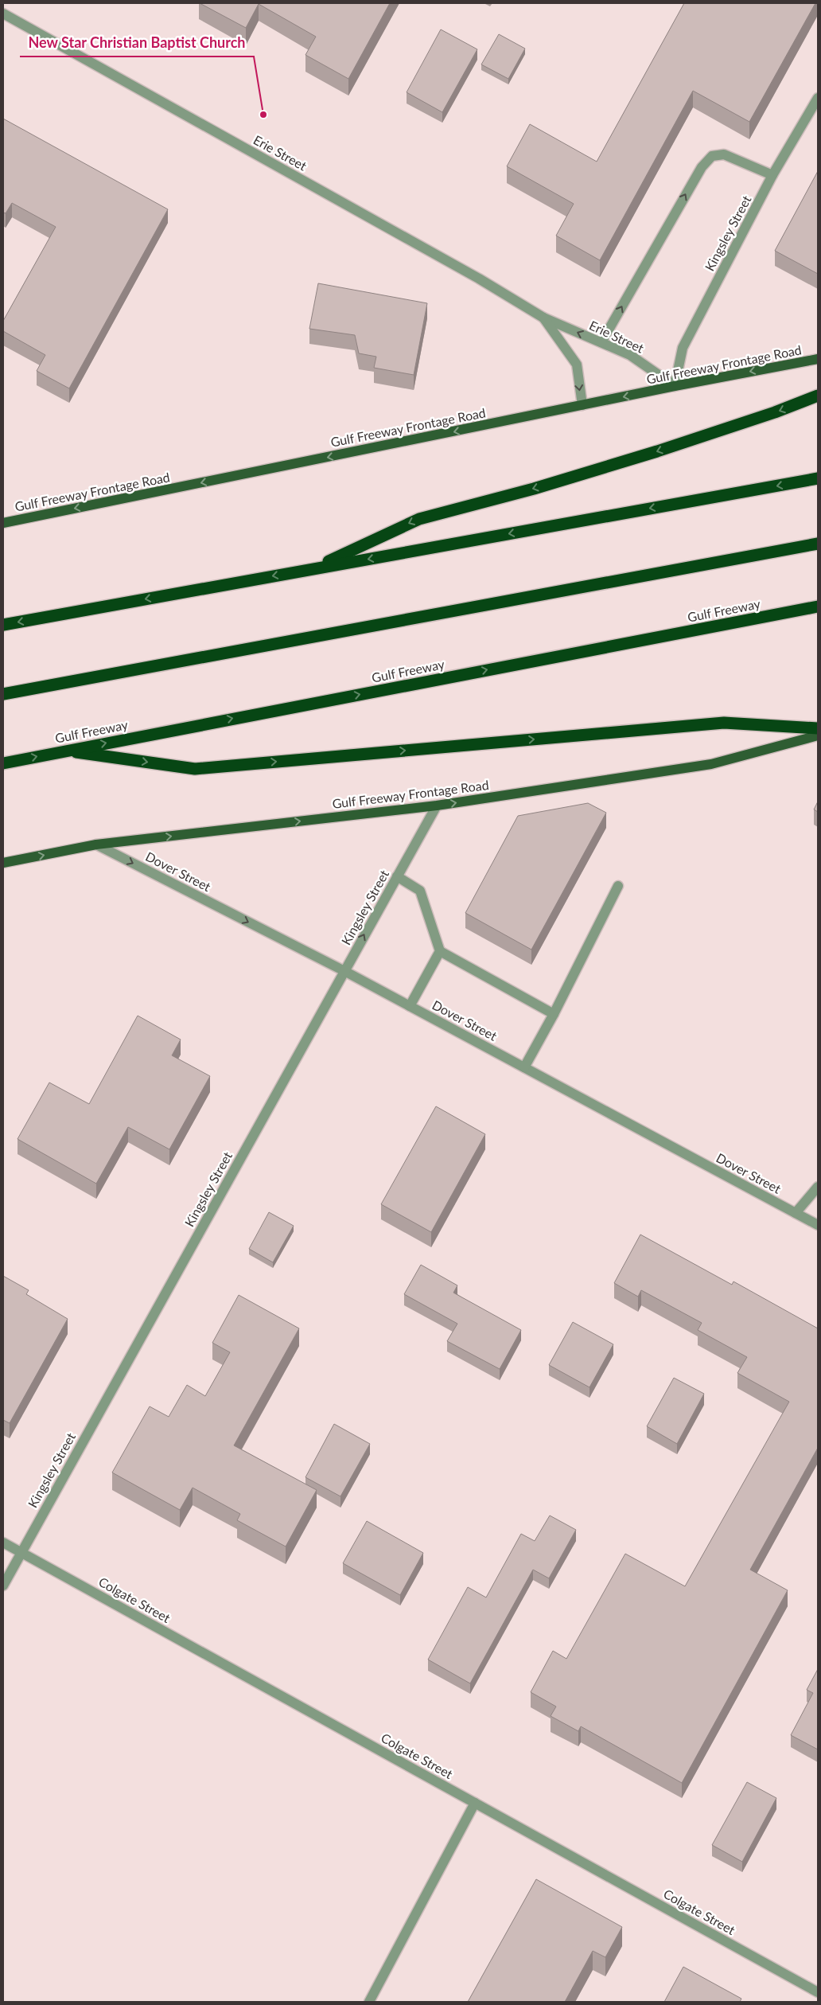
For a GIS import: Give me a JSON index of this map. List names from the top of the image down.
{
  "streets": {
    "highway": ["Gulf Freeway"],
    "main road": ["Gulf Freeway Frontage Road"],
    "street": [
      "Erie Street",
      "Kingsley Street",
      "Dover Street",
      "Colgate Street"
    ]
  },
  "crossings": [
    ["Erie Street", "Kingsley Street"],
    ["Erie Street", "Gulf Freeway Frontage Road"],
    ["Kingsley Street", "Gulf Freeway Frontage Road"],
    ["Kingsley Street", "Dover Street"],
    ["Kingsley Street", "Colgate Street"],
    ["Gulf Freeway Frontage Road", "Dover Street"]
  ],
  "places": ["New Star Christian Baptist Church"]
}
